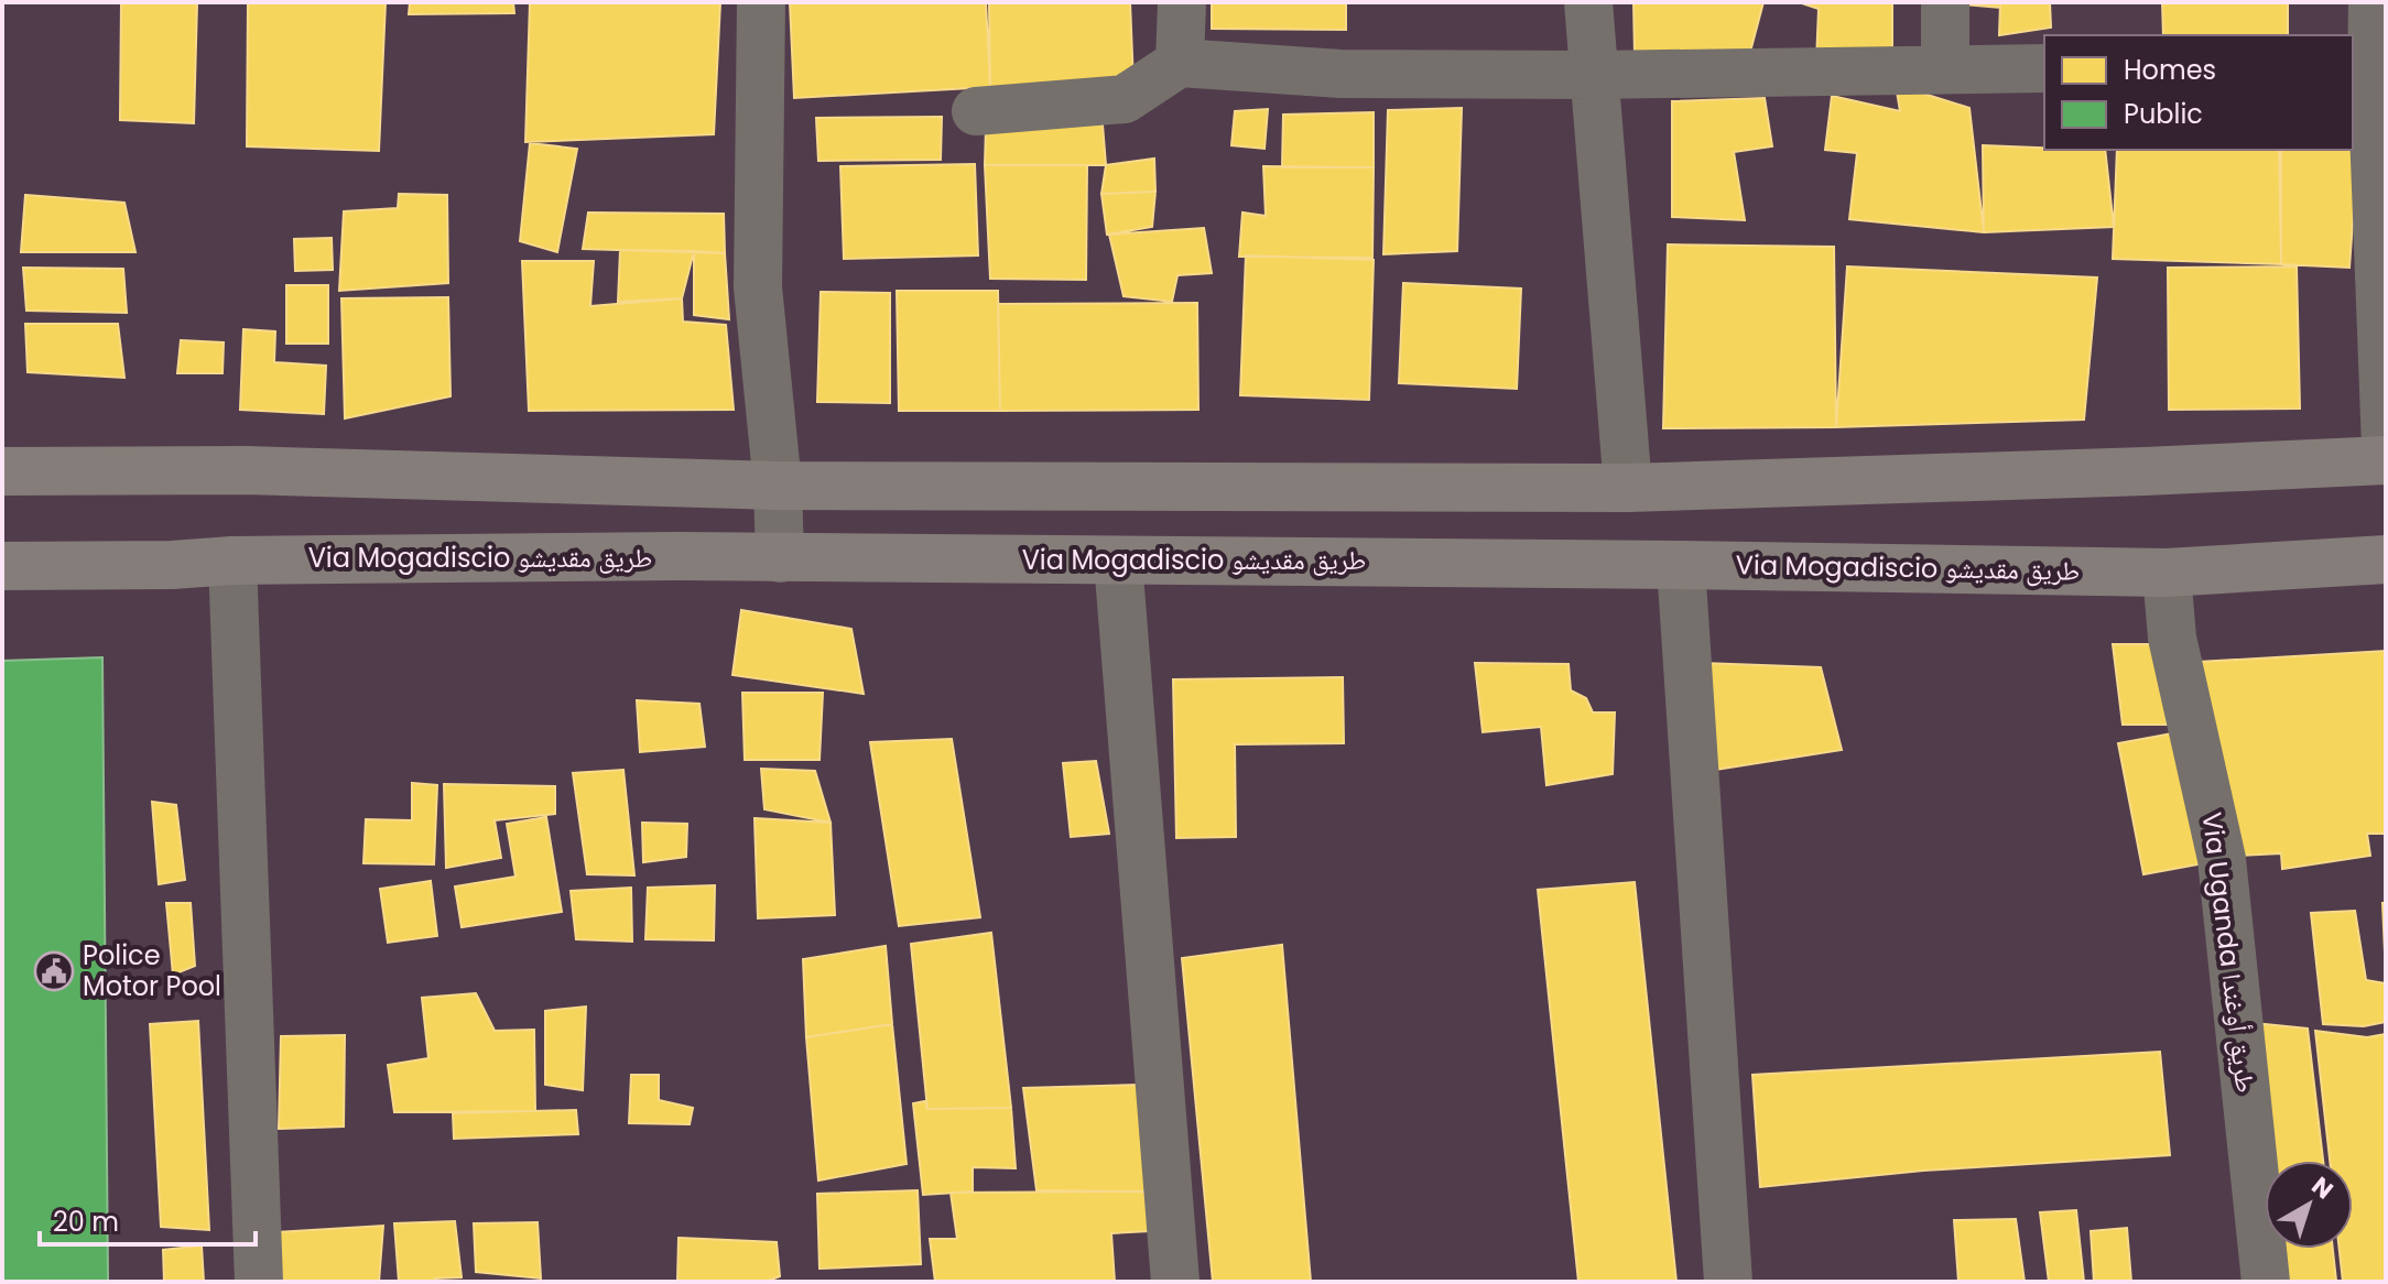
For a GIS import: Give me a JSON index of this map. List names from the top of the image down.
{
  "streets": {
    "highway": ["Via Mogadiscio طريق مقديشو"],
    "street": ["Via Uganda طريق أوغندا"]
  },
  "crossings": [
    ["Via Mogadiscio طريق مقديشو", "Via Uganda طريق أوغندا"]
  ],
  "places": {
    "public building": ["Police Motor Pool"]
  },
  "legend": ["Homes", "Public"],
  "scale_bar": "20 m",
  "north": "top right"
}
